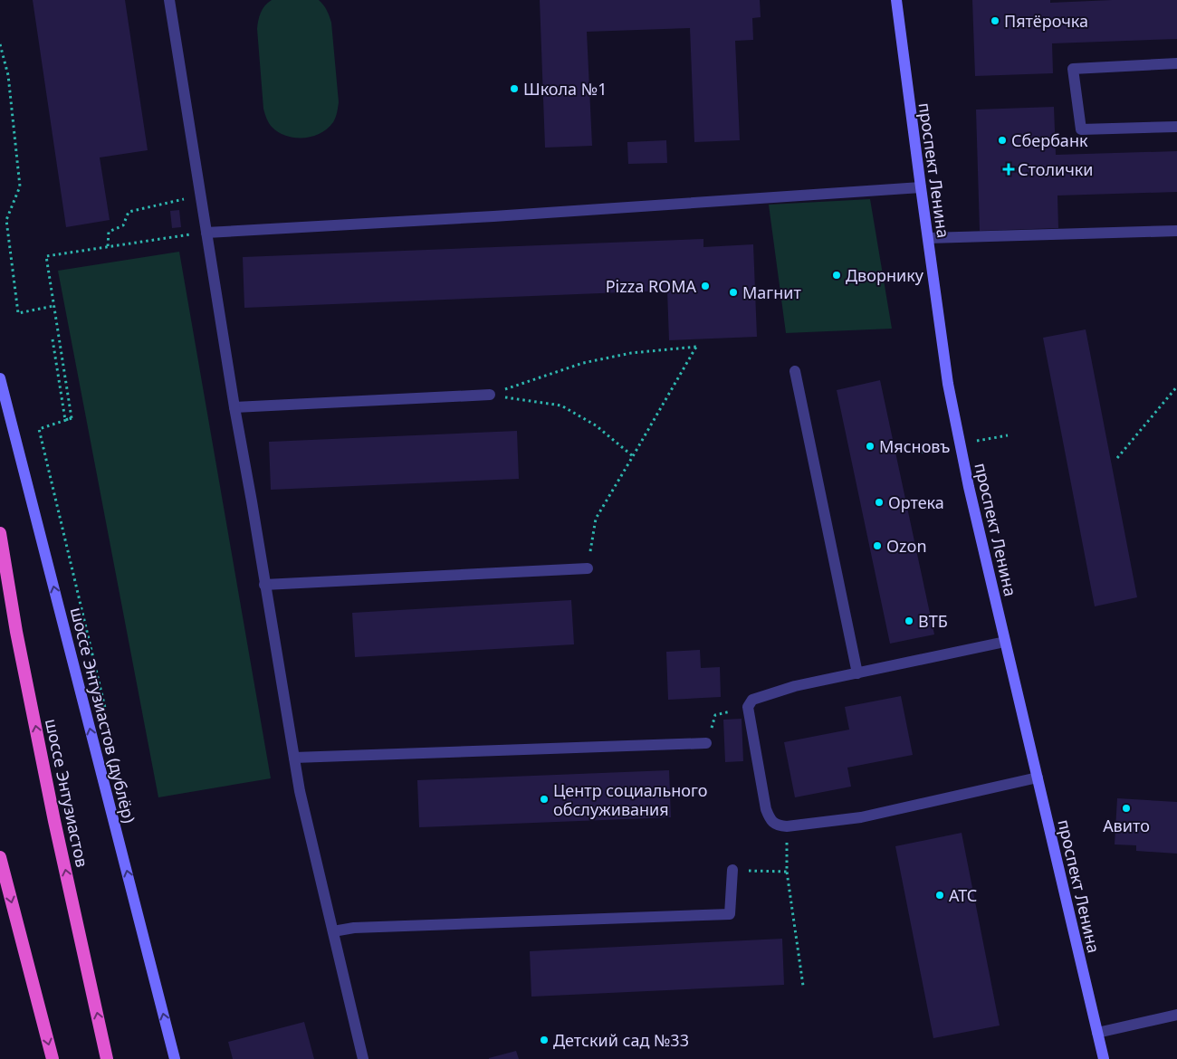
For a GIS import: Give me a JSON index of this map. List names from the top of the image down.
{
  "streets": {
    "highway": ["шоссе Энтузиастов"],
    "main road": ["проспект Ленина", "шоссе Энтузиастов (дублёр)"]
  },
  "one_way": ["шоссе Энтузиастов (дублёр)"],
  "places": {
    "other": [
      "Пятёрочка",
      "Школа №1",
      "Сбербанк",
      "Дворнику",
      "Pizza ROMA",
      "Магнит",
      "Мясновъ",
      "Ортека",
      "Ozon",
      "ВТБ",
      "Центр социального обслуживания",
      "Авито",
      "АТС",
      "Детский сад №33"
    ],
    "health": ["Столички"]
  }
}
